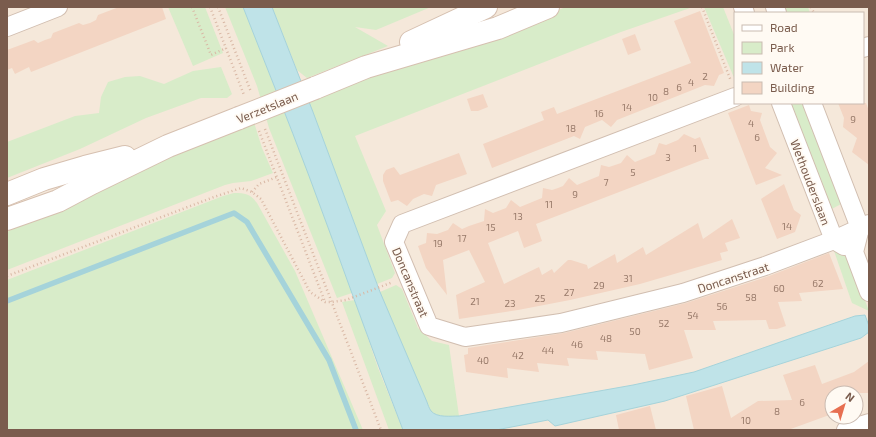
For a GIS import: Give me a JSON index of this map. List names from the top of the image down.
{
  "streets": {
    "main road": ["Verzetslaan"],
    "street": ["Wethouderslaan", "Doncanstraat"]
  },
  "crossings": [
    ["Wethouderslaan", "Doncanstraat"]
  ],
  "house_numbers": [
    "2",
    "4",
    "6",
    "8",
    "10",
    "14",
    "16",
    "9",
    "4",
    "18",
    "6",
    "1",
    "3",
    "5",
    "7",
    "9",
    "11",
    "13",
    "14",
    "15",
    "17",
    "19",
    "31",
    "62",
    "29",
    "60",
    "27",
    "58",
    "25",
    "21",
    "23",
    "56",
    "54",
    "52",
    "50",
    "48",
    "46",
    "44",
    "42",
    "40",
    "6",
    "8",
    "10"
  ],
  "legend": [
    "Road",
    "Park",
    "Water",
    "Building"
  ],
  "north": "top right"
}
